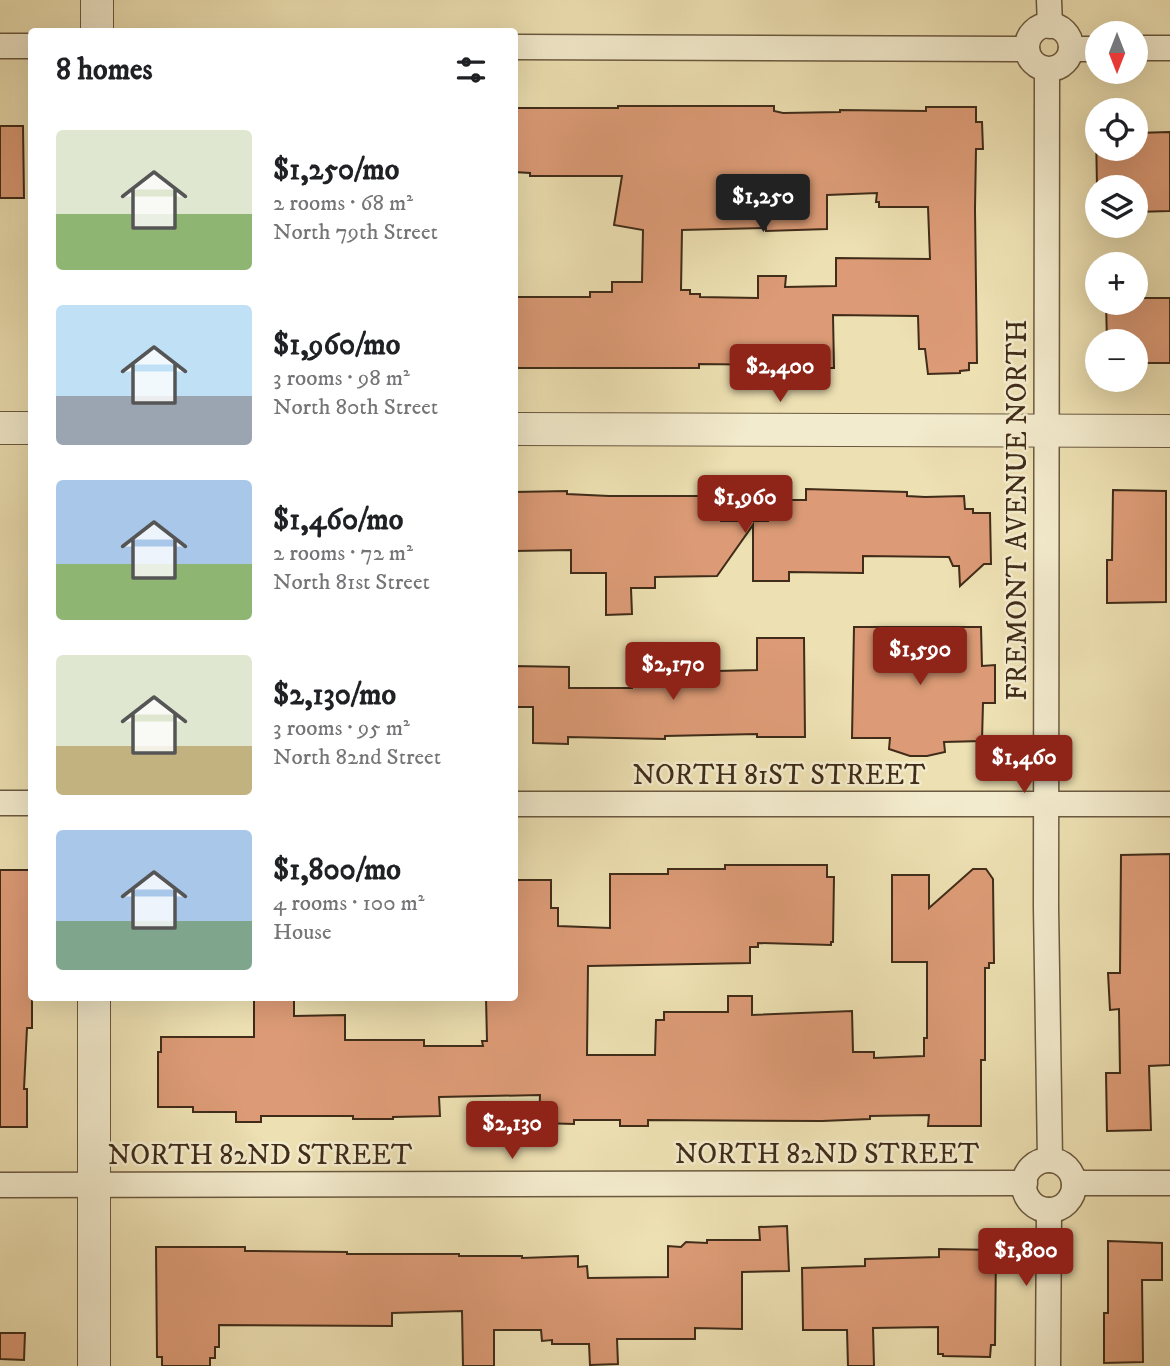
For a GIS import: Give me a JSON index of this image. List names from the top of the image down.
{
  "streets": {
    "street": ["FREMONT AVENUE NORTH", "NORTH 81ST STREET", "NORTH 82ND STREET"]
  },
  "crossings": [
    ["FREMONT AVENUE NORTH", "NORTH 81ST STREET"],
    ["FREMONT AVENUE NORTH", "NORTH 82ND STREET"]
  ],
  "north": "bottom",
  "page": {
    "map_buttons": ["+", "−"],
    "heading": "8 homes",
    "list": [
      {
        "name": "$1,250/mo",
        "note": "2 rooms · 68 m² · North 79th Street"
      },
      {
        "name": "$1,960/mo",
        "note": "3 rooms · 98 m² · North 80th Street"
      },
      {
        "name": "$1,460/mo",
        "note": "2 rooms · 72 m² · North 81st Street"
      },
      {
        "name": "$2,130/mo",
        "note": "3 rooms · 95 m² · North 82nd Street"
      },
      {
        "name": "$1,800/mo",
        "note": "4 rooms · 100 m² · House"
      }
    ],
    "price": [
      "$1,250",
      "$2,400",
      "$1,960",
      "$1,590",
      "$2,170",
      "$1,460",
      "$2,130",
      "$1,800"
    ]
  }
}
